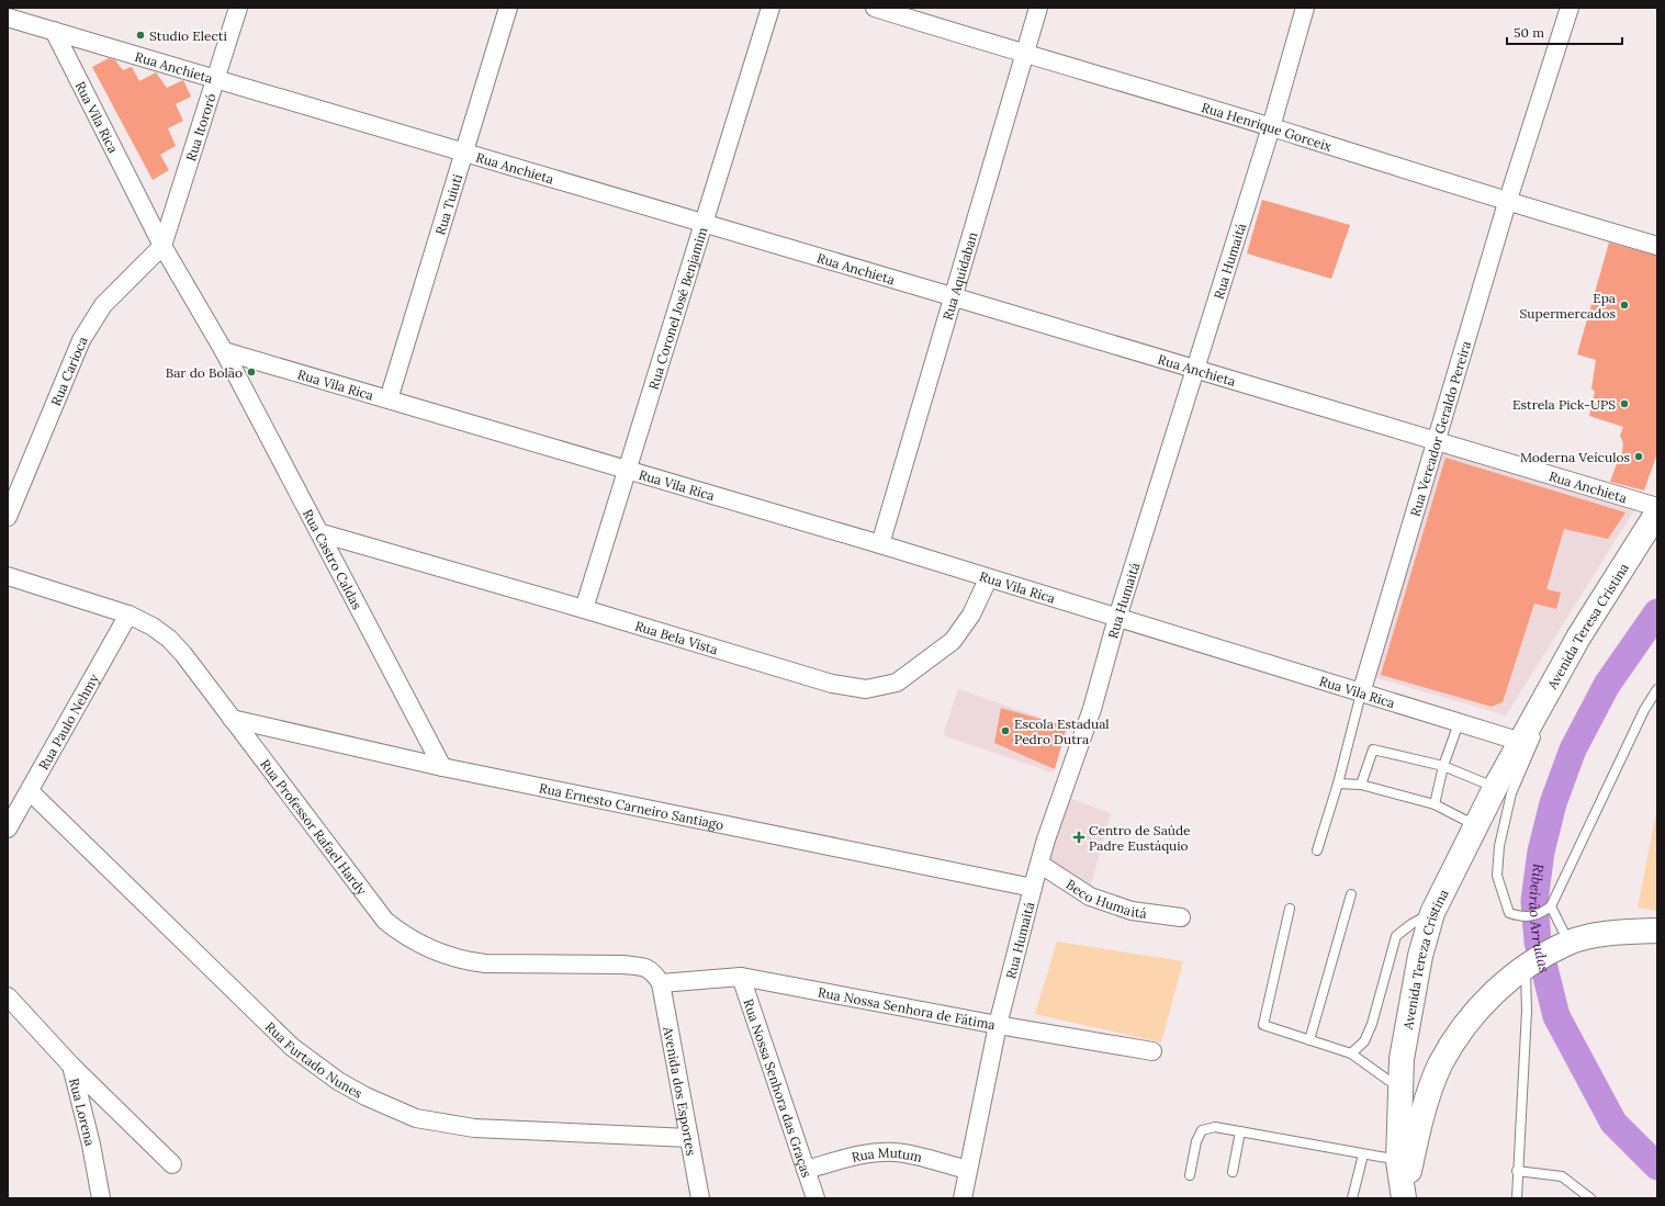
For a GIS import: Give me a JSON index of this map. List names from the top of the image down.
{
  "streets": {
    "highway": ["Avenida Teresa Cristina", "Avenida Tereza Cristina"],
    "street": [
      "Rua Anchieta",
      "Rua Vila Rica",
      "Rua Itororó",
      "Rua Henrique Gorceix",
      "Rua Tuiuti",
      "Rua Humaitá",
      "Rua Aquidaban",
      "Rua Coronel José Benjamim",
      "Rua Carioca",
      "Rua Vereador Geraldo Pereira",
      "Rua Castro Caldas",
      "Rua Bela Vista",
      "Rua Paulo Nehmy",
      "Rua Ernesto Carneiro Santiago",
      "Rua Professor Rafael Hardy",
      "Beco Humaitá",
      "Rua Nossa Senhora de Fátima",
      "Rua Furtado Nunes",
      "Rua Nossa Senhora das Graças",
      "Avenida dos Esportes",
      "Rua Lorena",
      "Rua Mutum"
    ]
  },
  "crossings": [
    ["Rua Anchieta", "Rua Vila Rica"],
    ["Rua Anchieta", "Rua Itororó"],
    ["Rua Anchieta", "Rua Tuiuti"],
    ["Rua Anchieta", "Rua Humaitá"],
    ["Rua Anchieta", "Rua Aquidaban"],
    ["Rua Anchieta", "Rua Coronel José Benjamim"],
    ["Rua Anchieta", "Rua Vereador Geraldo Pereira"],
    ["Rua Vila Rica", "Rua Itororó"],
    ["Rua Vila Rica", "Rua Tuiuti"],
    ["Rua Vila Rica", "Rua Humaitá"],
    ["Rua Vila Rica", "Rua Aquidaban"],
    ["Rua Vila Rica", "Rua Coronel José Benjamim"],
    ["Rua Vila Rica", "Rua Carioca"],
    ["Rua Vila Rica", "Rua Vereador Geraldo Pereira"],
    ["Rua Vila Rica", "Rua Castro Caldas"],
    ["Rua Vila Rica", "Avenida Teresa Cristina"],
    ["Rua Vila Rica", "Rua Bela Vista"],
    ["Rua Vila Rica", "Avenida Tereza Cristina"],
    ["Rua Itororó", "Rua Carioca"],
    ["Rua Henrique Gorceix", "Rua Humaitá"],
    ["Rua Henrique Gorceix", "Rua Aquidaban"],
    ["Rua Henrique Gorceix", "Rua Vereador Geraldo Pereira"],
    ["Rua Humaitá", "Rua Ernesto Carneiro Santiago"],
    ["Rua Humaitá", "Beco Humaitá"],
    ["Rua Humaitá", "Rua Nossa Senhora de Fátima"],
    ["Rua Humaitá", "Rua Mutum"],
    ["Rua Coronel José Benjamim", "Rua Bela Vista"],
    ["Rua Castro Caldas", "Rua Bela Vista"],
    ["Rua Castro Caldas", "Rua Ernesto Carneiro Santiago"],
    ["Avenida Teresa Cristina", "Avenida Tereza Cristina"],
    ["Rua Paulo Nehmy", "Rua Professor Rafael Hardy"],
    ["Rua Paulo Nehmy", "Rua Furtado Nunes"],
    ["Rua Ernesto Carneiro Santiago", "Rua Professor Rafael Hardy"],
    ["Rua Professor Rafael Hardy", "Rua Nossa Senhora de Fátima"],
    ["Rua Professor Rafael Hardy", "Avenida dos Esportes"],
    ["Rua Nossa Senhora de Fátima", "Rua Nossa Senhora das Graças"],
    ["Rua Nossa Senhora de Fátima", "Avenida dos Esportes"],
    ["Rua Furtado Nunes", "Avenida dos Esportes"],
    ["Rua Nossa Senhora das Graças", "Rua Mutum"]
  ],
  "water": ["Ribeirão Arrudas"],
  "places": {
    "other": [
      "Studio Electi",
      "Epa Supermercados",
      "Bar do Bolão",
      "Estrela Pick-UPS",
      "Moderna Veículos",
      "Escola Estadual Pedro Dutra"
    ],
    "health": ["Centro de Saúde Padre Eustáquio"]
  },
  "scale_bar": "50 m"
}
